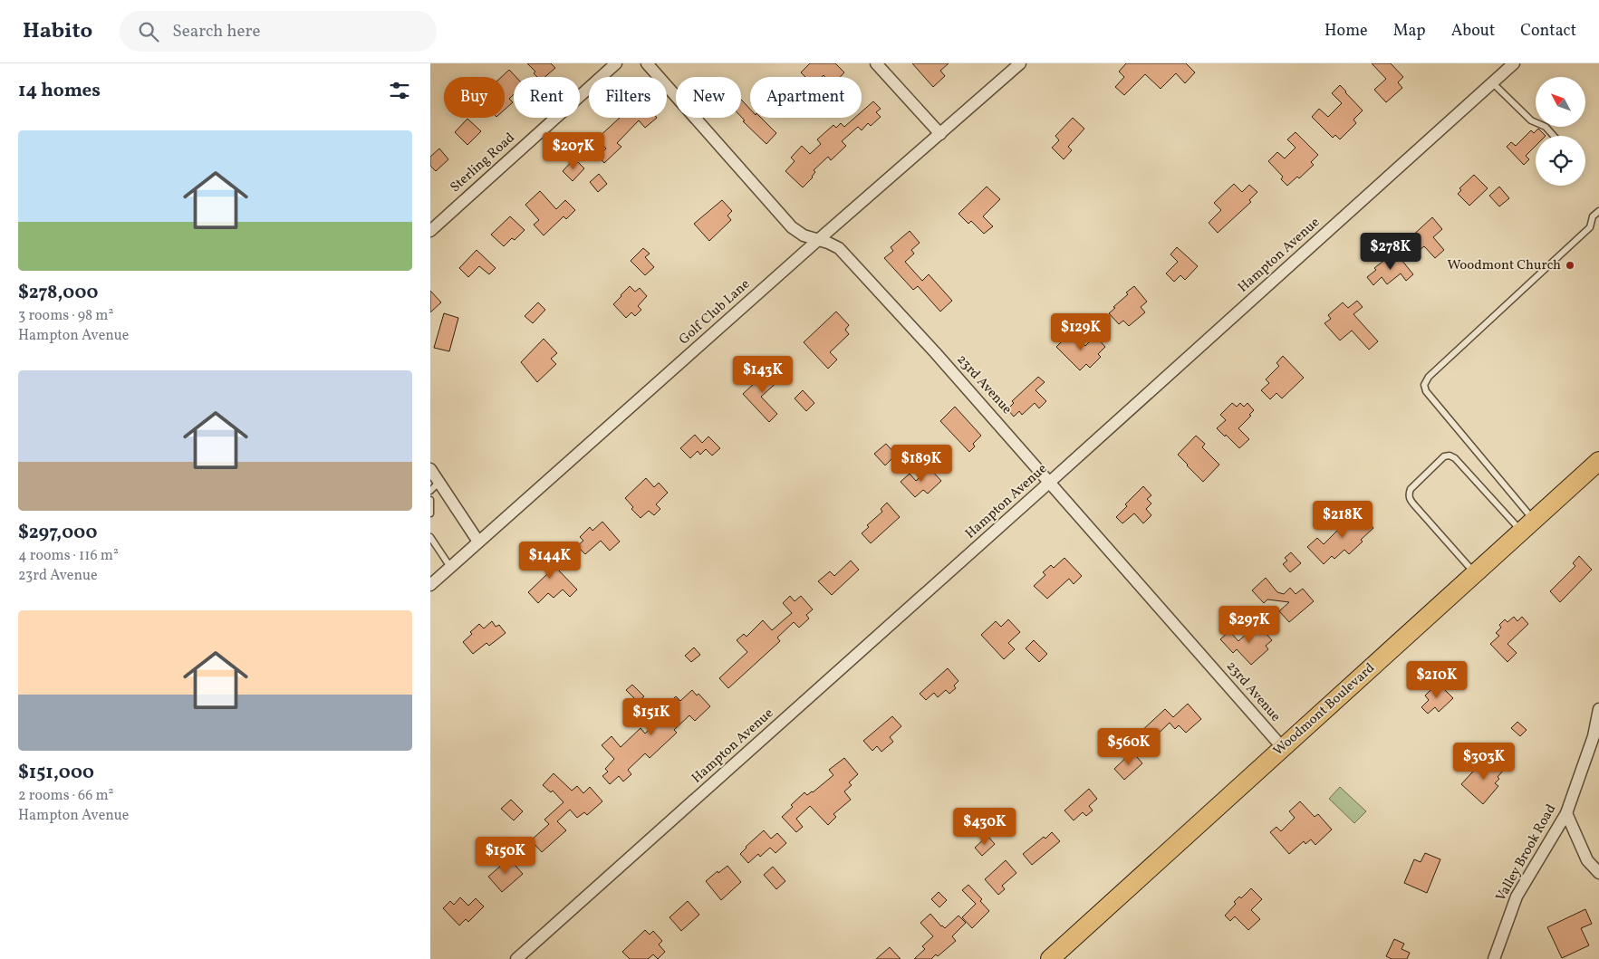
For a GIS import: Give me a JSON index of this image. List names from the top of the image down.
{
  "streets": {
    "main road": ["Woodmont Boulevard"],
    "street": [
      "Sterling Road",
      "Hampton Avenue",
      "Golf Club Lane",
      "23rd Avenue",
      "Valley Brook Road"
    ]
  },
  "crossings": [
    ["Hampton Avenue", "23rd Avenue"],
    ["Golf Club Lane", "23rd Avenue"],
    ["23rd Avenue", "Woodmont Boulevard"]
  ],
  "places": ["Woodmont Church"],
  "north": "top left",
  "page": {
    "header": "Habito",
    "search": "Search here",
    "nav": [
      "Home",
      "Map",
      "About",
      "Contact"
    ],
    "heading": "14 homes",
    "chip": [
      "Buy",
      "Rent",
      "Filters",
      "New",
      "Apartment"
    ],
    "list": [
      {
        "name": "$278,000",
        "note": "3 rooms · 98 m² · Hampton Avenue"
      },
      {
        "name": "$297,000",
        "note": "4 rooms · 116 m² · 23rd Avenue"
      },
      {
        "name": "$151,000",
        "note": "2 rooms · 66 m² · Hampton Avenue"
      }
    ],
    "price": [
      "$207K",
      "$278K",
      "$129K",
      "$143K",
      "$189K",
      "$218K",
      "$144K",
      "$297K",
      "$210K",
      "$151K",
      "$560K",
      "$303K",
      "$430K",
      "$150K"
    ]
  }
}
